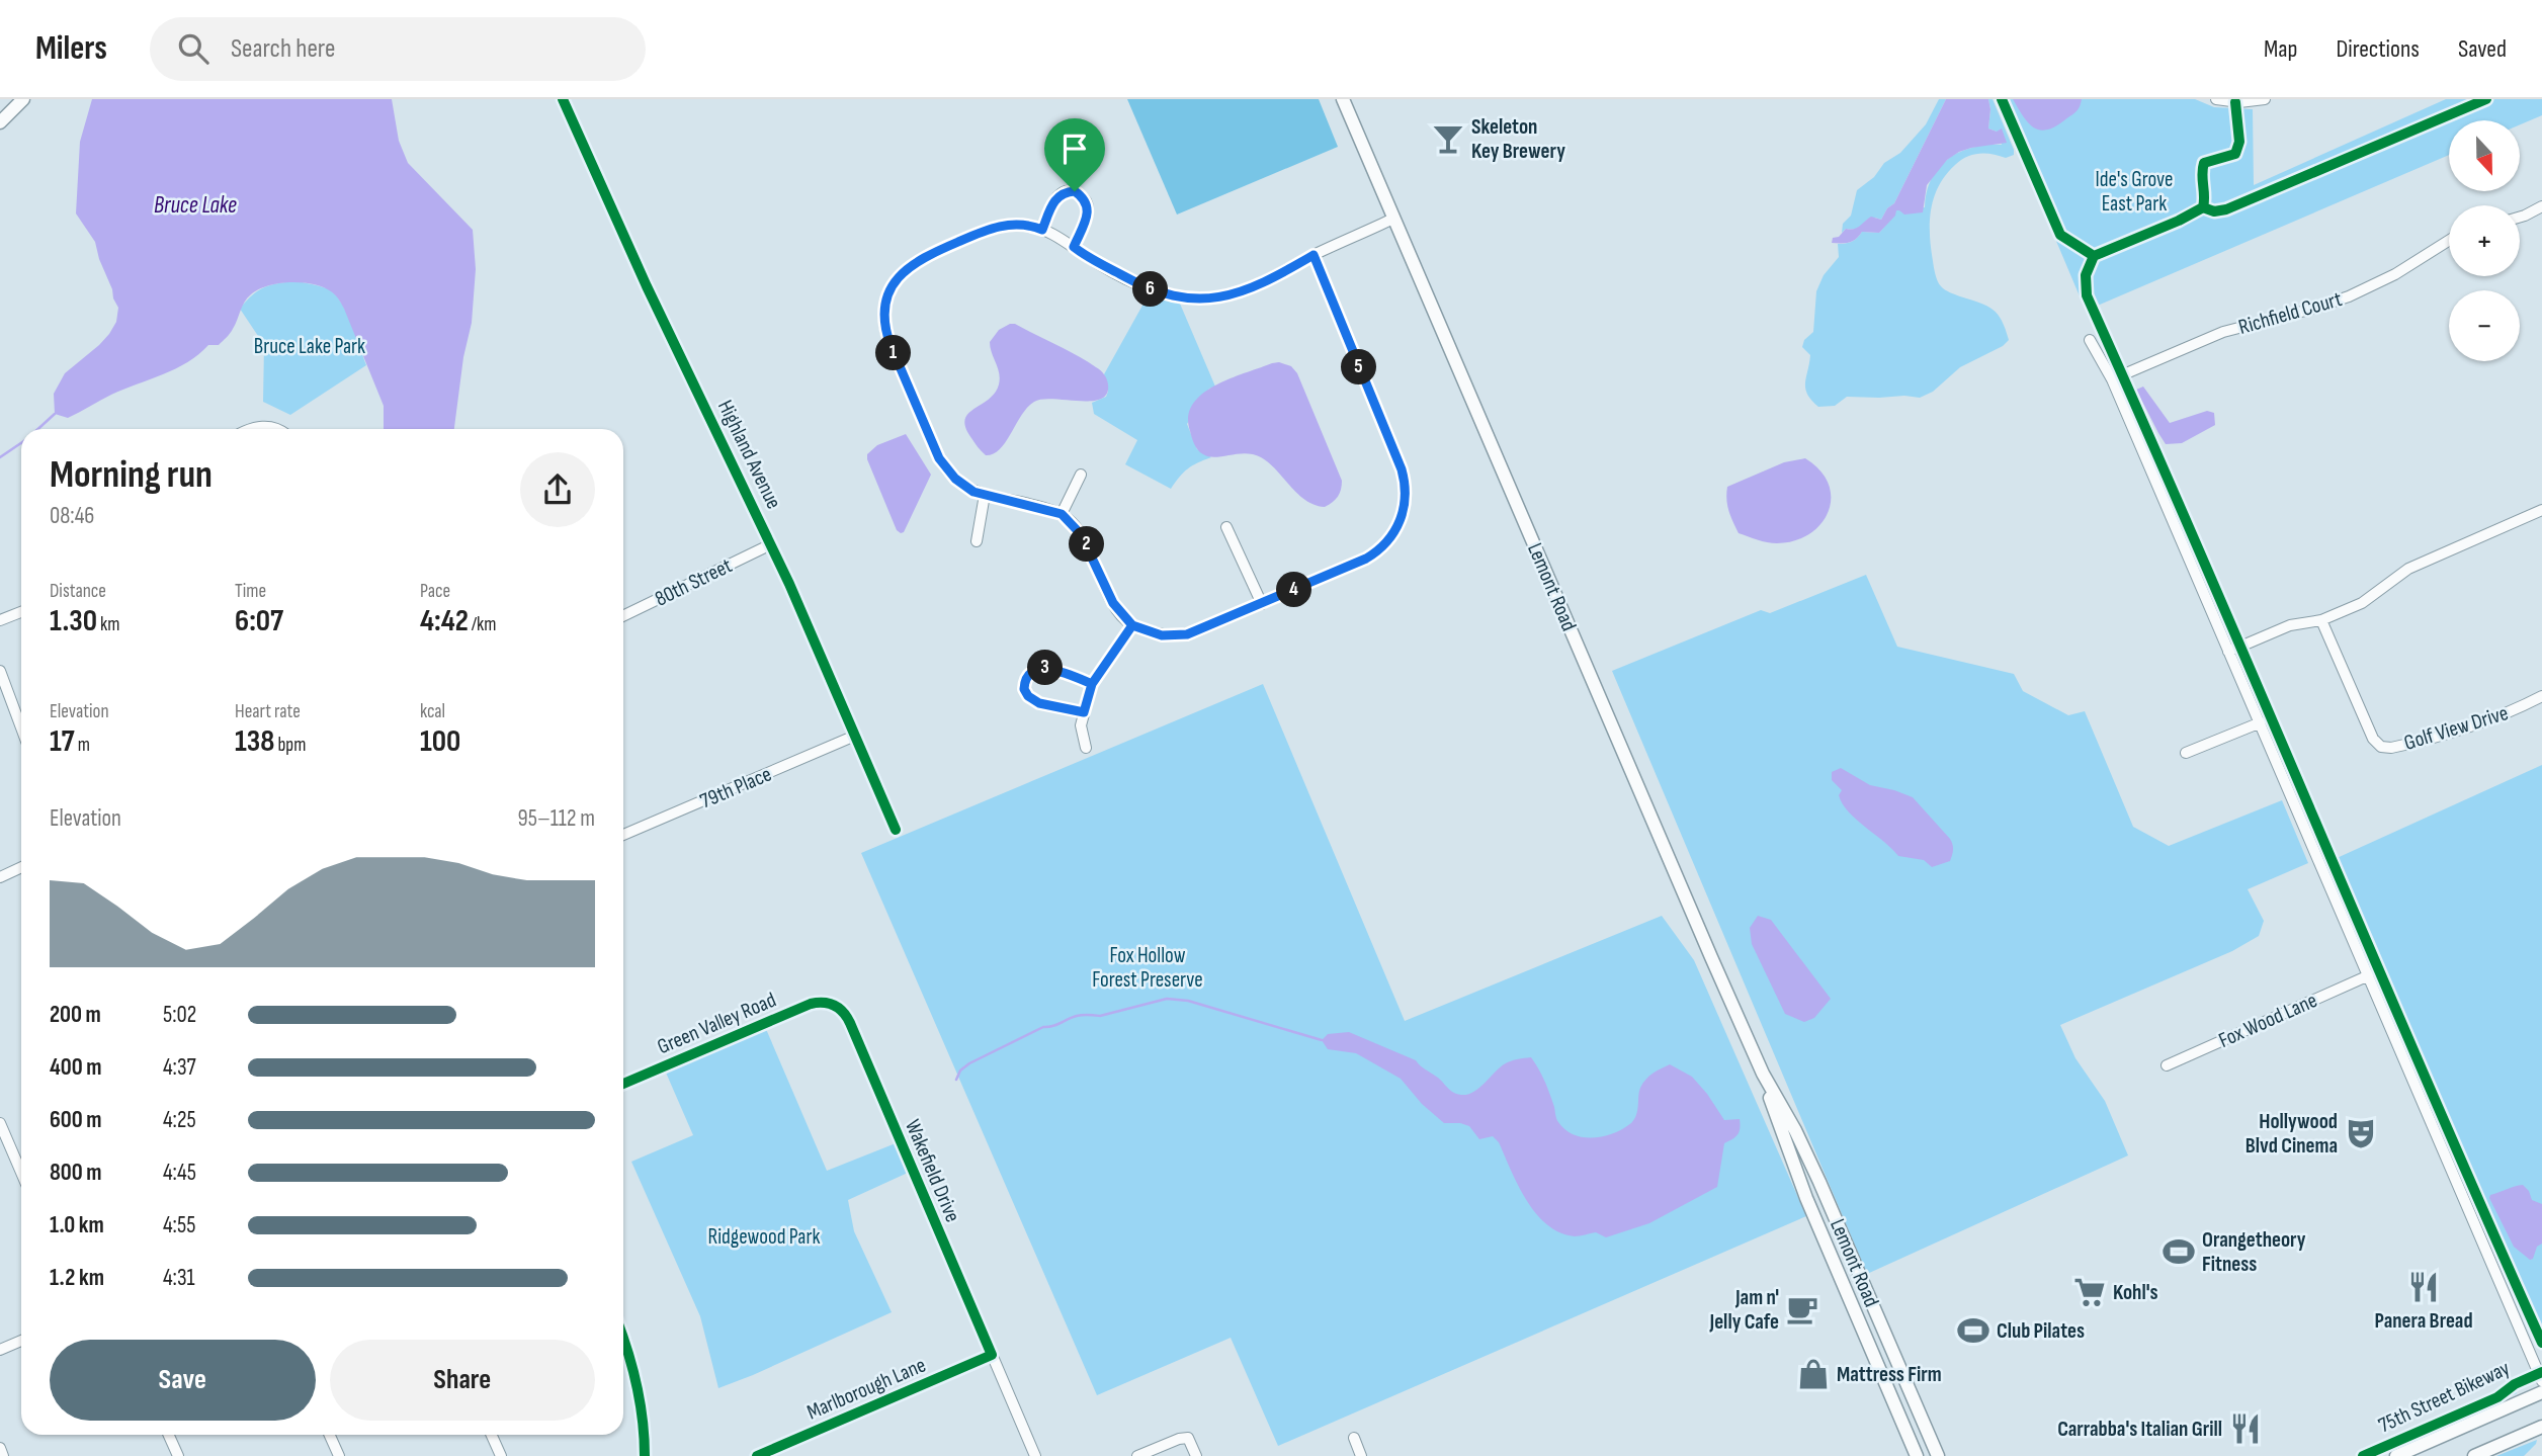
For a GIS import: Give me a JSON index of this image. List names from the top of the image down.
{
  "streets": {
    "main road": ["Lemont Road"],
    "street": [
      "Richfield Court",
      "Highland Avenue",
      "80th Street",
      "Golf View Drive",
      "79th Place",
      "Fox Wood Lane",
      "Green Valley Road",
      "Wakefield Drive",
      "Marlborough Lane"
    ],
    "cycle path": ["75th Street Bikeway"]
  },
  "crossings": [
    ["Highland Avenue", "80th Street"],
    ["Highland Avenue", "79th Place"],
    ["Green Valley Road", "Wakefield Drive"],
    ["Wakefield Drive", "Marlborough Lane"]
  ],
  "water": ["Bruce Lake"],
  "parks": [
    "Ide's Grove East Park",
    "Bruce Lake Park",
    "Fox Hollow Forest Preserve",
    "Ridgewood Park"
  ],
  "places": {
    "bar": ["Skeleton Key Brewery"],
    "theatre": ["Hollywood Blvd Cinema"],
    "sports": ["Orangetheory Fitness", "Club Pilates"],
    "restaurant": ["Panera Bread", "Carrabba's Italian Grill"],
    "supermarket": ["Kohl's"],
    "cafe": ["Jam n' Jelly Cafe"],
    "shop": ["Mattress Firm"]
  },
  "north": "bottom",
  "page": {
    "header": "Milers",
    "search": "Search here",
    "nav": ["Map", "Directions", "Saved"],
    "map_buttons": ["+", "−"],
    "pins": [
      "6",
      "1",
      "5",
      "2",
      "4",
      "3"
    ],
    "heading": ["Morning run", "08:46"],
    "stats": [
      ["Distance", "1.30 km"],
      ["Time", "6:07"],
      ["Pace", "4:42 /km"],
      ["Elevation", "17 m"],
      ["Heart rate", "138 bpm"],
      ["kcal", "100"]
    ],
    "chart": ["Elevation", "95–112 m"],
    "list": [
      {
        "name": "200 m",
        "note": "5:02"
      },
      {
        "name": "400 m",
        "note": "4:37"
      },
      {
        "name": "600 m",
        "note": "4:25"
      },
      {
        "name": "800 m",
        "note": "4:45"
      },
      {
        "name": "1.0 km",
        "note": "4:55"
      },
      {
        "name": "1.2 km",
        "note": "4:31"
      }
    ],
    "buttons": ["Save", "Share"]
  }
}
